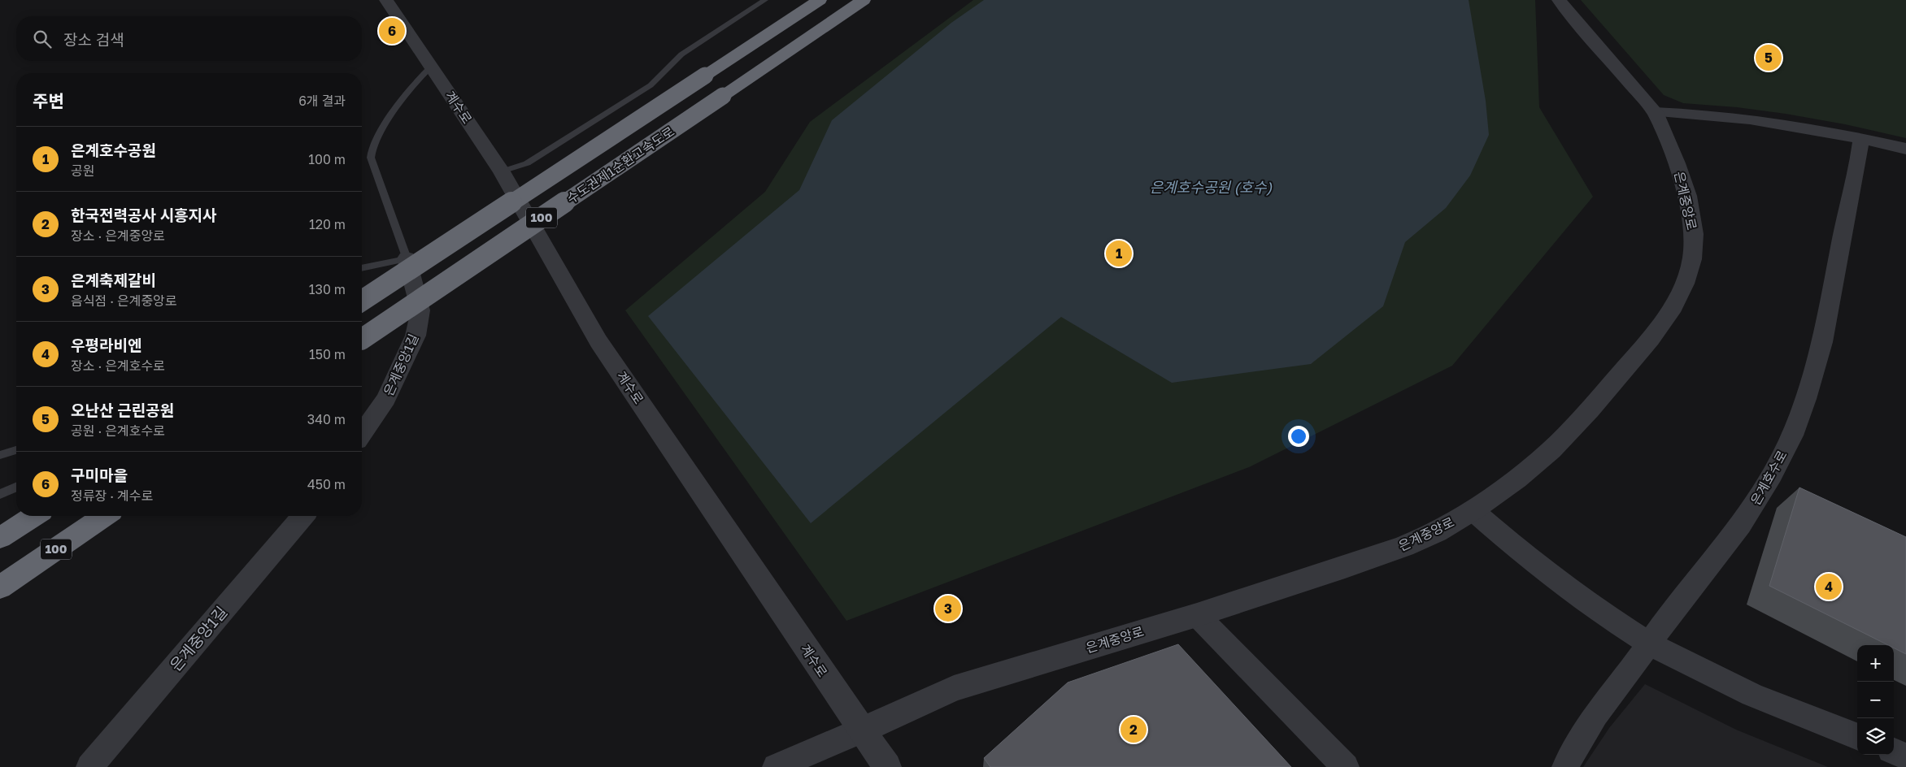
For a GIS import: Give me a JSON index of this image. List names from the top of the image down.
{
  "streets": {
    "highway": ["수도권제1순환고속도로", "100"],
    "street": [
      "계수로",
      "은계중앙로",
      "은계중앙1길",
      "은계호수로"
    ]
  },
  "crossings": [
    ["계수로", "은계중앙로"]
  ],
  "water": ["은계호수공원 (호수)"],
  "page": {
    "pins": [
      "6",
      "5",
      "1",
      "4",
      "3",
      "2"
    ],
    "search": "장소 검색",
    "heading": ["주변", "6개 결과"],
    "list": [
      {
        "mark": "1",
        "name": "은계호수공원",
        "note": "공원",
        "value": "100 m"
      },
      {
        "mark": "2",
        "name": "한국전력공사 시흥지사",
        "note": "장소 · 은계중앙로",
        "value": "120 m"
      },
      {
        "mark": "3",
        "name": "은계축제갈비",
        "note": "음식점 · 은계중앙로",
        "value": "130 m"
      },
      {
        "mark": "4",
        "name": "우평라비엔",
        "note": "장소 · 은계호수로",
        "value": "150 m"
      },
      {
        "mark": "5",
        "name": "오난산 근린공원",
        "note": "공원 · 은계호수로",
        "value": "340 m"
      },
      {
        "mark": "6",
        "name": "구미마을",
        "note": "정류장 · 계수로",
        "value": "450 m"
      }
    ],
    "map_buttons": ["+", "−"]
  }
}
